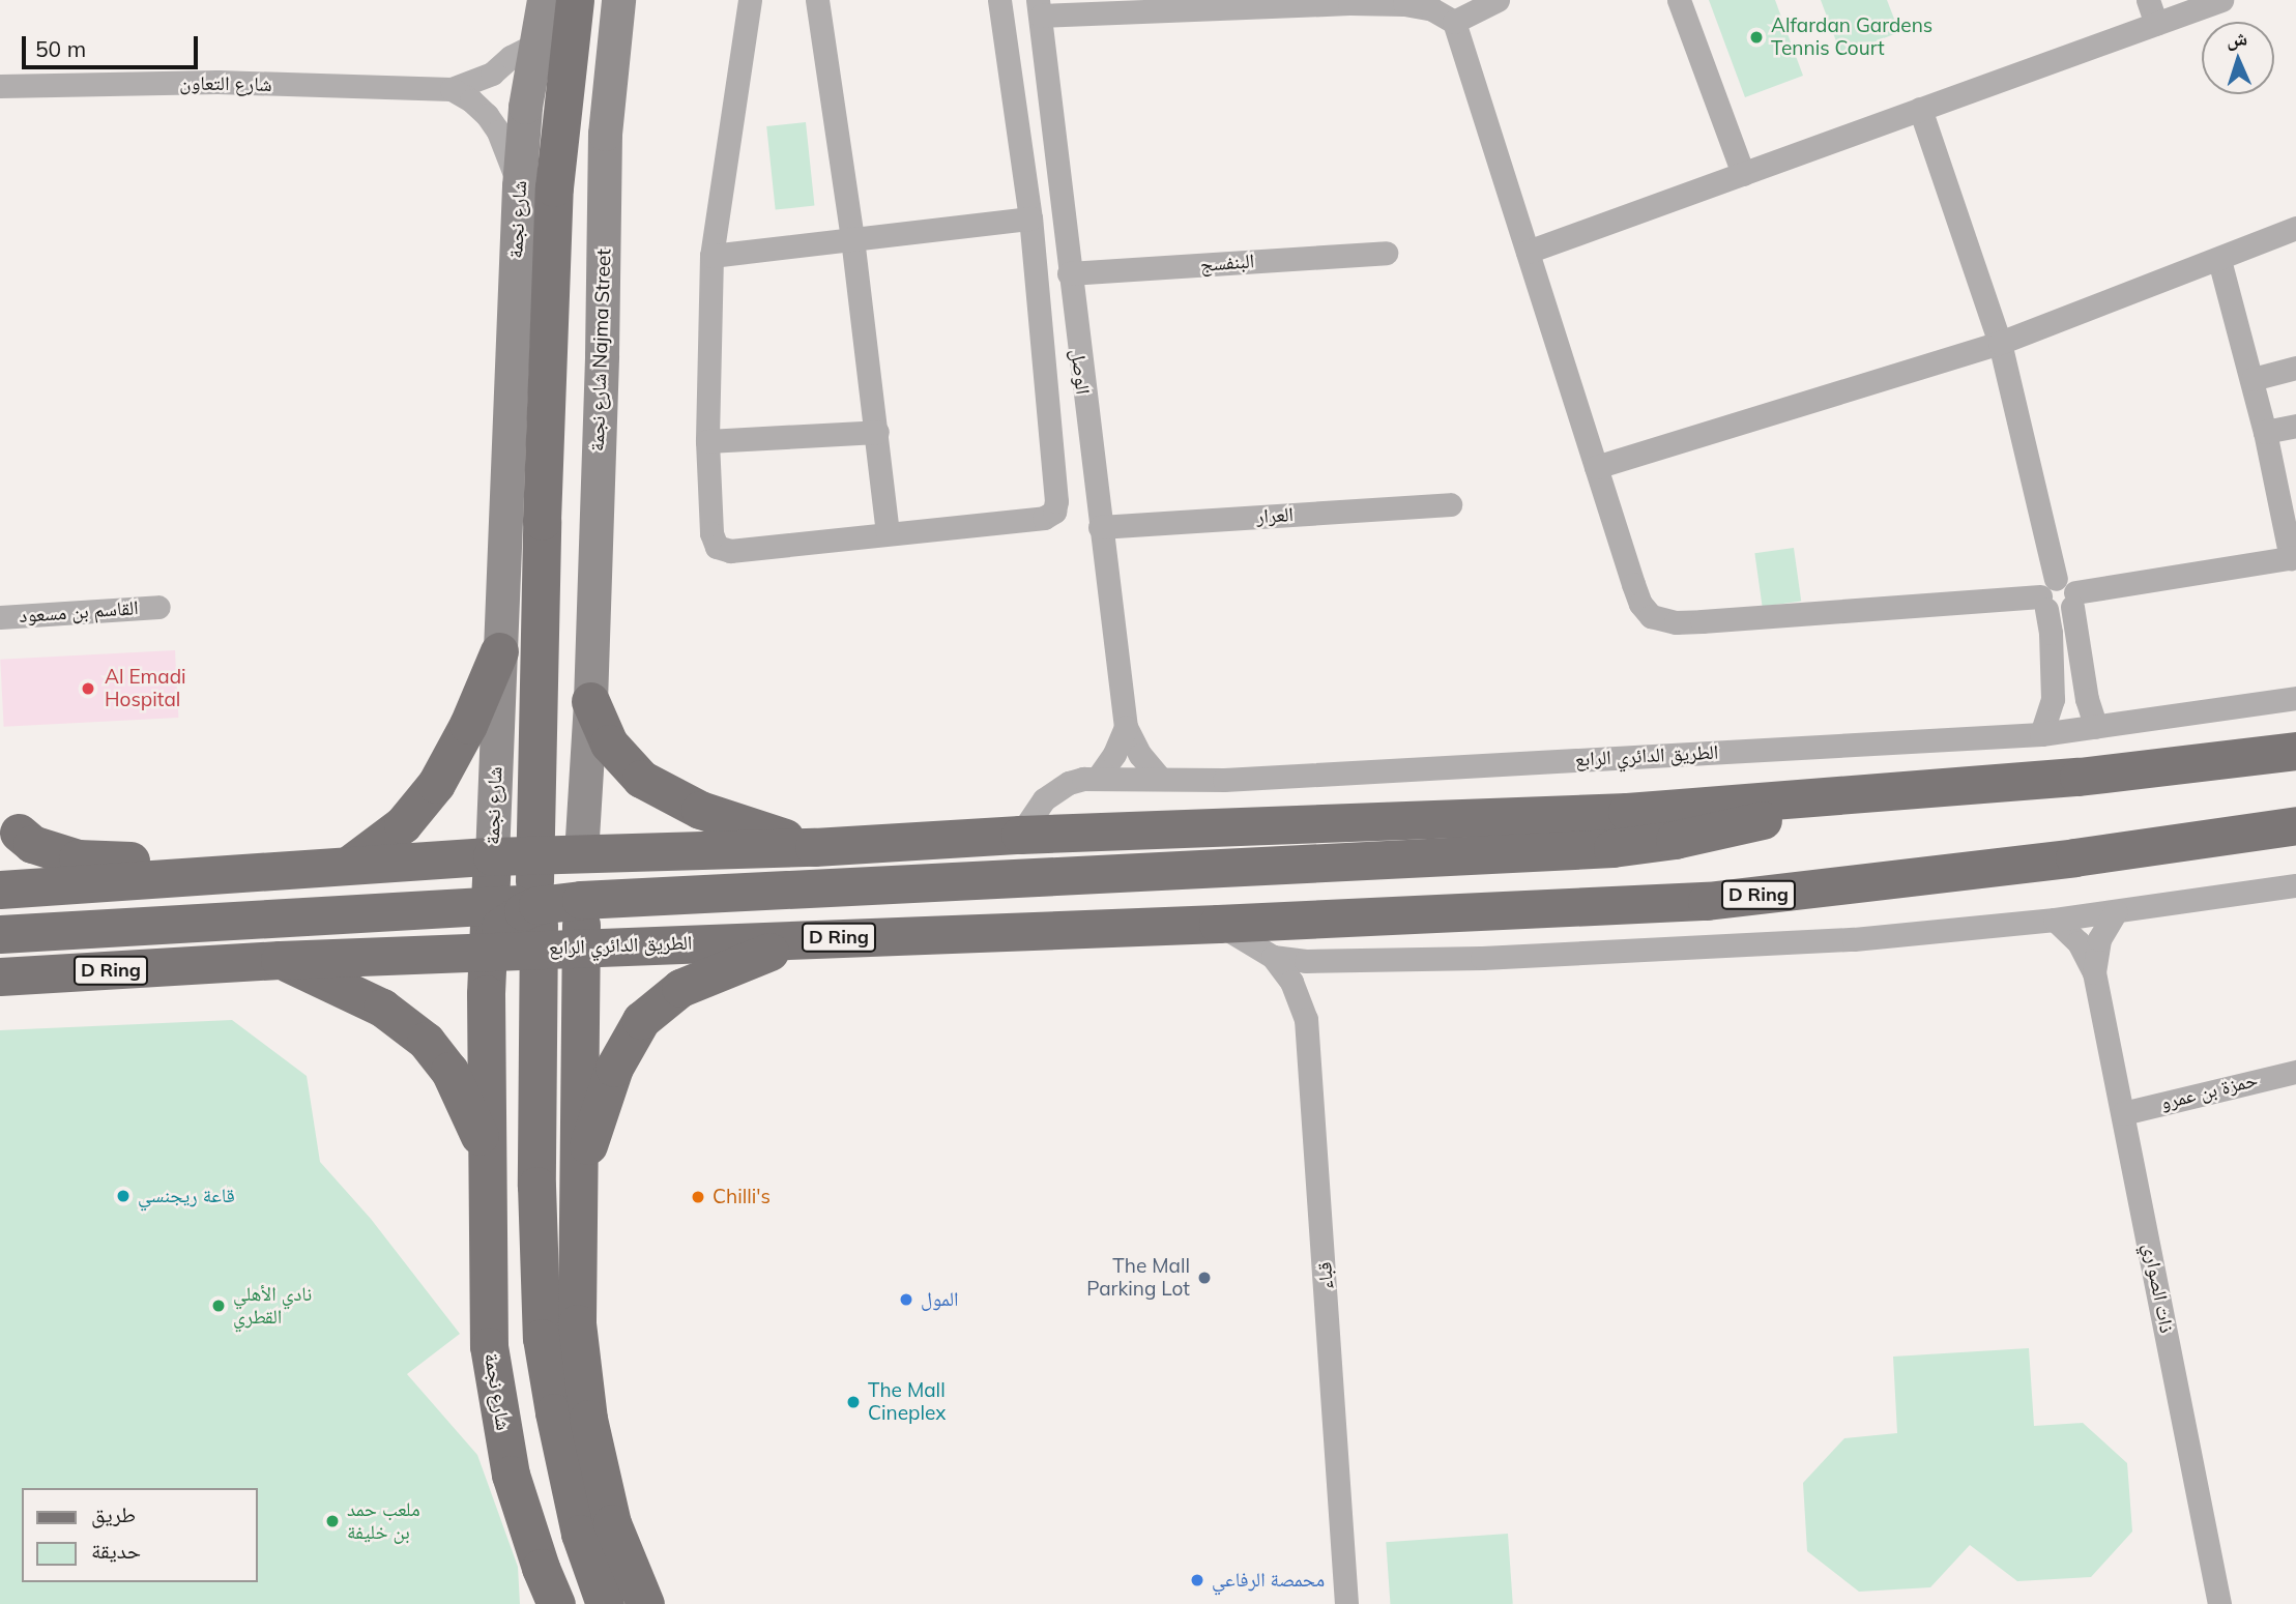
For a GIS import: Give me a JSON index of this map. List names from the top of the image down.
{
  "streets": {
    "main road": [
      "شارع نجمة",
      "شارع نجمة Najma Street",
      "الطريق الدائري الرابع",
      "D Ring"
    ],
    "street": [
      "شارع التعاون",
      "البنفسج",
      "الوصل",
      "العرار",
      "القاسم بن مسعود",
      "حمزة بن عمرو",
      "قباء",
      "ذات الصواري"
    ]
  },
  "crossings": [
    ["شارع التعاون", "شارع نجمة"],
    ["شارع نجمة", "الطريق الدائري الرابع"],
    ["البنفسج", "الوصل"],
    ["الوصل", "العرار"],
    ["الوصل", "الطريق الدائري الرابع"],
    ["حمزة بن عمرو", "ذات الصواري"]
  ],
  "places": [
    "Alfardan Gardens Tennis Court",
    "Al Emadi Hospital",
    "قاعة ريجنسي",
    "Chilli's",
    "The Mall Parking Lot",
    "المول",
    "نادي الأهلي القطري",
    "The Mall Cineplex",
    "ملعب حمد بن خليفة",
    "محمصة الرفاعي"
  ],
  "legend": ["طريق", "حديقة"],
  "scale_bar": "50 m",
  "north": "top"
}
